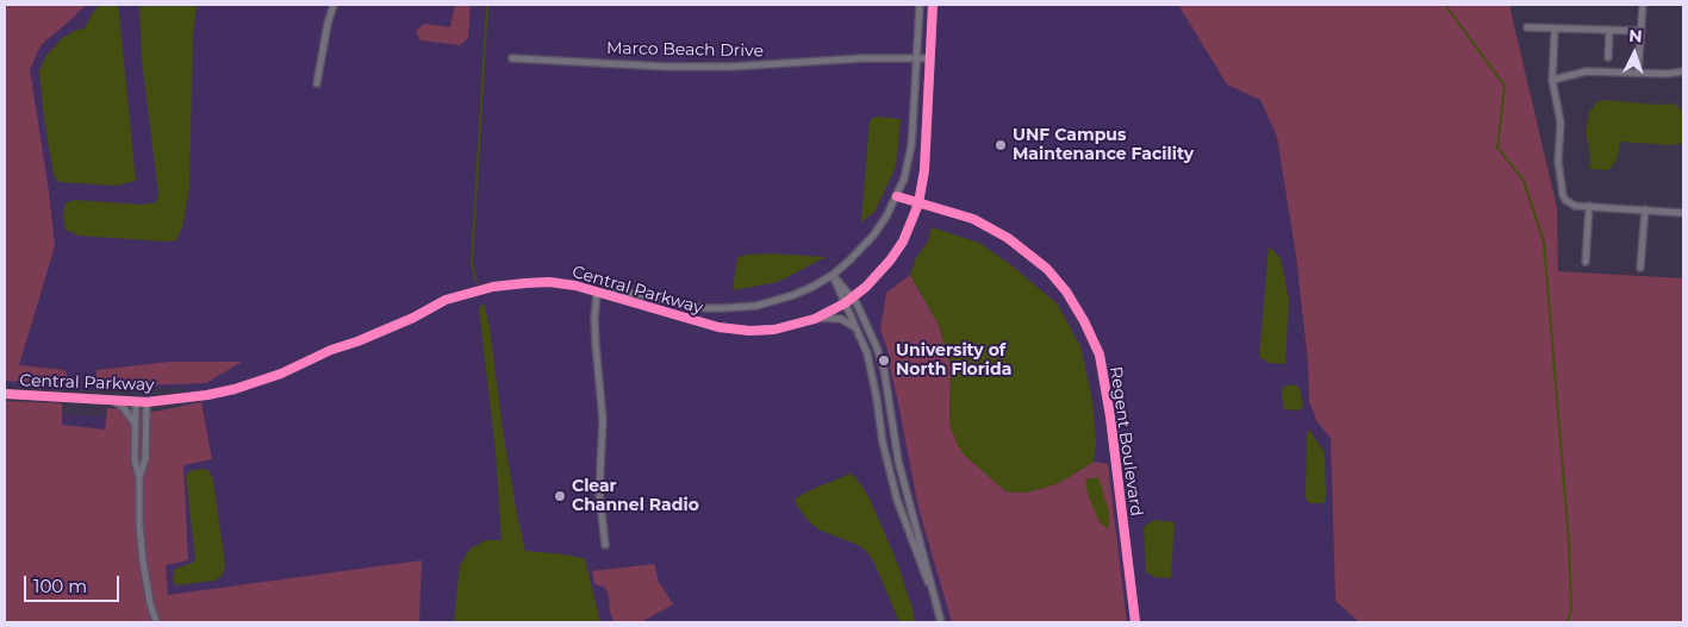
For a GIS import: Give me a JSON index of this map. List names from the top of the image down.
{
  "streets": {
    "street": ["Marco Beach Drive", "Central Parkway", "Regent Boulevard"]
  },
  "crossings": [
    ["Marco Beach Drive", "Central Parkway"],
    ["Central Parkway", "Regent Boulevard"]
  ],
  "places": ["UNF Campus Maintenance Facility", "University of North Florida", "Clear Channel Radio"],
  "scale_bar": "100 m",
  "north": "top"
}
